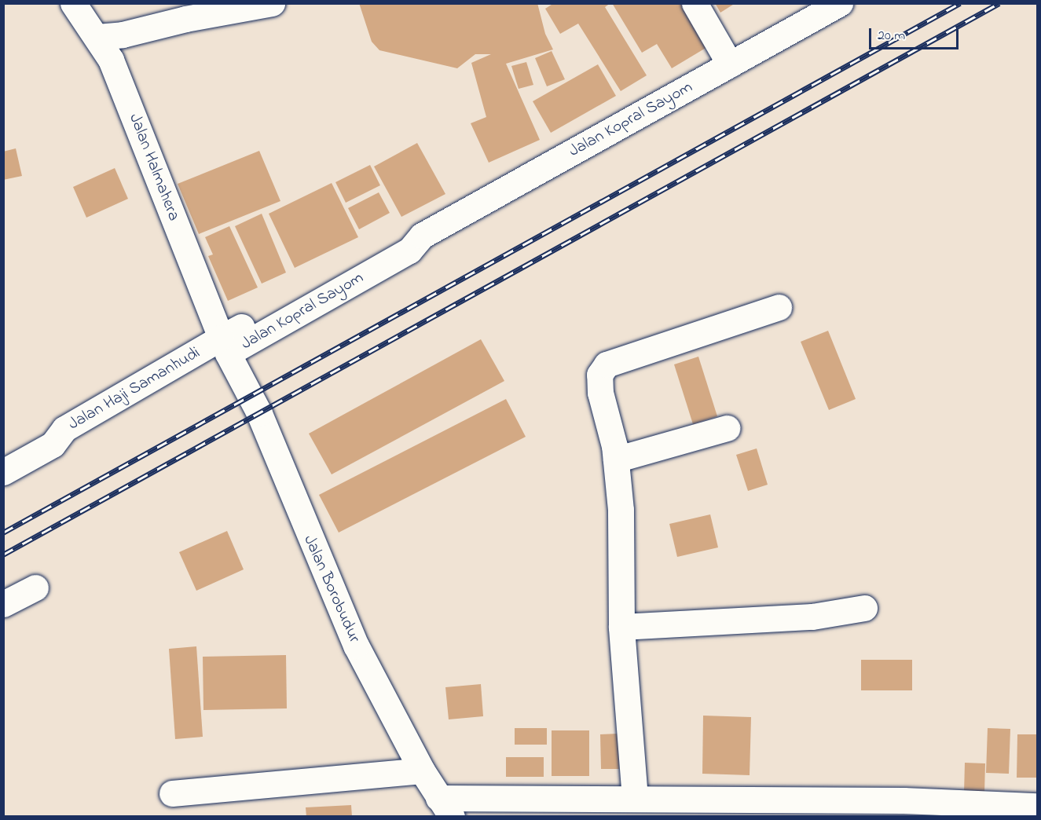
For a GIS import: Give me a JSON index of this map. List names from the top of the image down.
{
  "streets": {
    "street": [
      "Jalan Kopral Sayom",
      "Jalan Halmahera",
      "Jalan Haji Samanhudi",
      "Jalan Borobudur"
    ]
  },
  "crossings": [
    ["Jalan Kopral Sayom", "Jalan Halmahera"],
    ["Jalan Kopral Sayom", "Jalan Haji Samanhudi"],
    ["Jalan Kopral Sayom", "Jalan Borobudur"],
    ["Jalan Halmahera", "Jalan Haji Samanhudi"],
    ["Jalan Halmahera", "Jalan Borobudur"],
    ["Jalan Haji Samanhudi", "Jalan Borobudur"]
  ],
  "scale_bar": "20 m"
}
